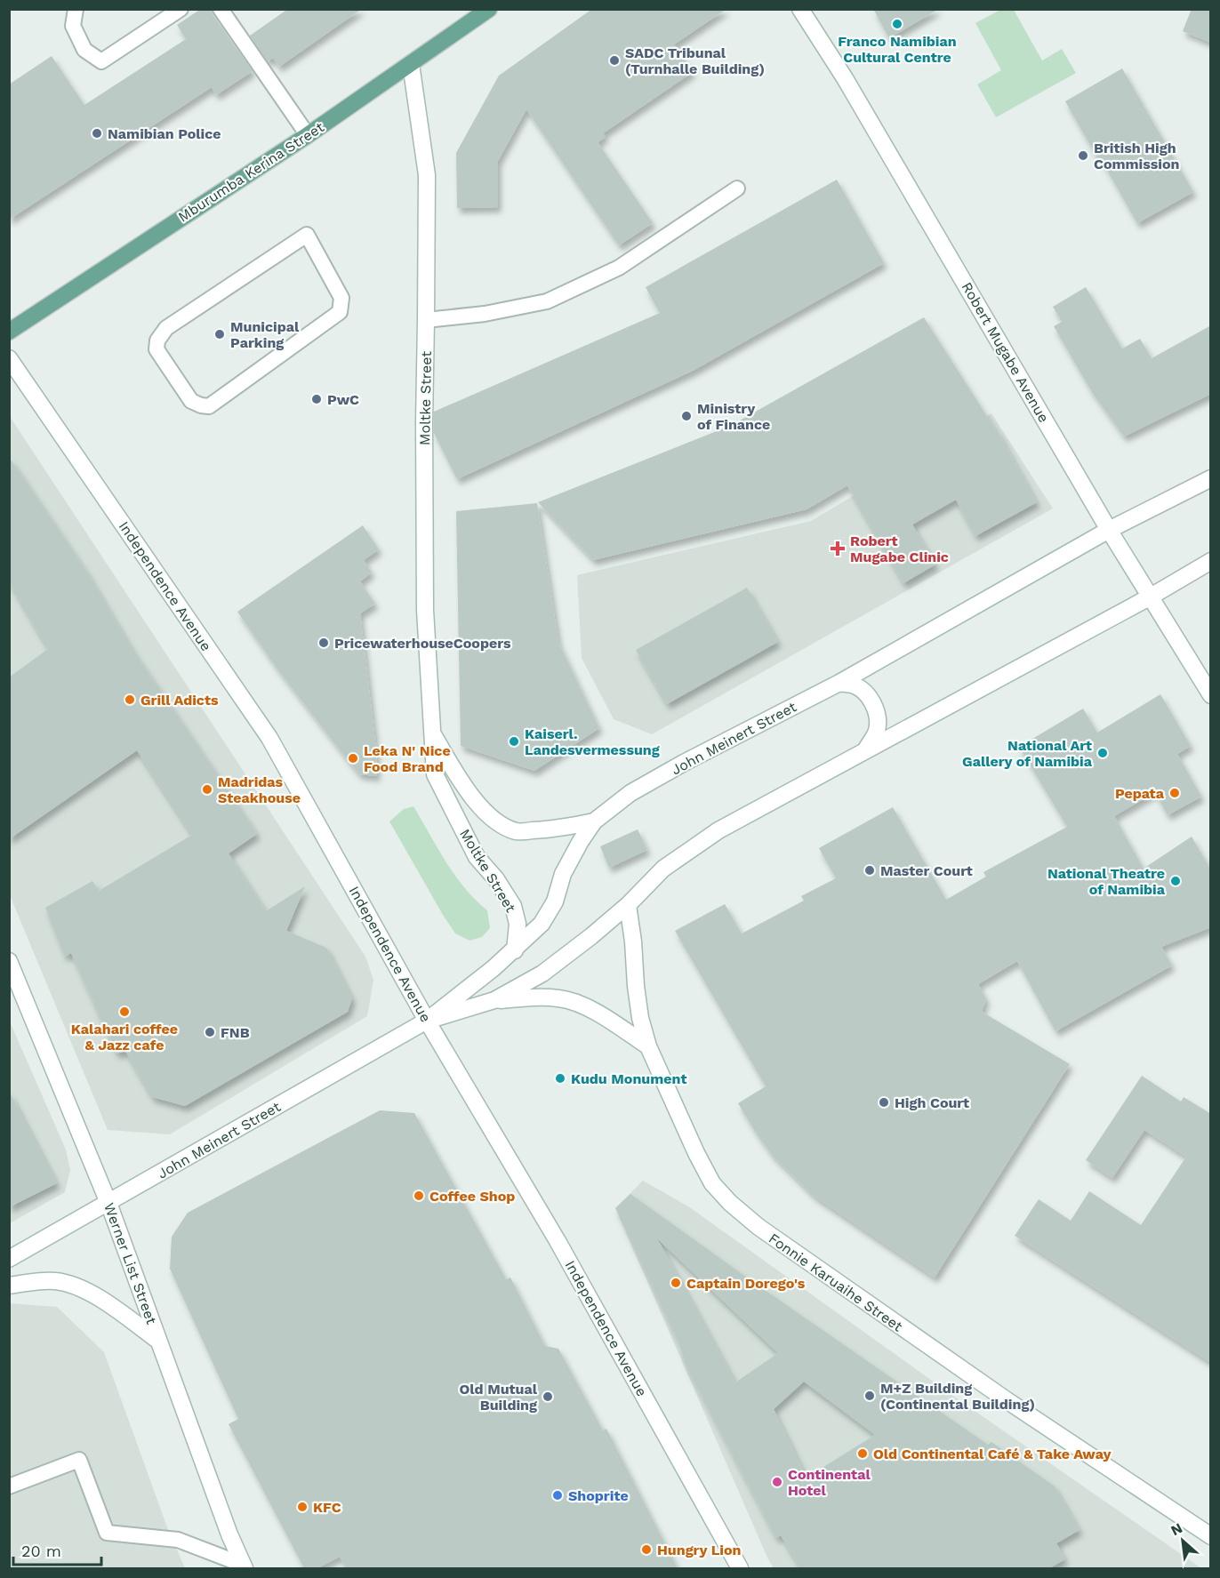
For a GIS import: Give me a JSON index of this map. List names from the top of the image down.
{
  "streets": {
    "main road": ["Mburumba Kerina Street"],
    "street": [
      "Robert Mugabe Avenue",
      "Moltke Street",
      "Independence Avenue",
      "John Meinert Street",
      "Werner List Street",
      "Fonnie Karuaihe Street"
    ]
  },
  "crossings": [
    ["Mburumba Kerina Street", "Moltke Street"],
    ["Robert Mugabe Avenue", "John Meinert Street"],
    ["Moltke Street", "John Meinert Street"],
    ["Independence Avenue", "John Meinert Street"],
    ["John Meinert Street", "Werner List Street"],
    ["John Meinert Street", "Fonnie Karuaihe Street"]
  ],
  "places": {
    "other": [
      "Franco Namibian Cultural Centre",
      "SADC Tribunal (Turnhalle Building)",
      "Namibian Police",
      "British High Commission",
      "Municipal Parking",
      "PwC",
      "Ministry of Finance",
      "PricewaterhouseCoopers",
      "Grill Adicts",
      "Kaiserl. Landesvermessung",
      "National Art Gallery of Namibia",
      "Leka N' Nice Food Brand",
      "Madridas Steakhouse",
      "Pepata",
      "Master Court",
      "National Theatre of Namibia",
      "Kalahari coffee & Jazz cafe",
      "FNB",
      "Kudu Monument",
      "High Court",
      "Coffee Shop",
      "Captain Dorego's",
      "M+Z Building (Continental Building)",
      "Old Mutual Building",
      "Old Continental Café & Take Away",
      "Continental Hotel",
      "Shoprite",
      "KFC",
      "Hungry Lion"
    ],
    "health": ["Robert Mugabe Clinic"]
  },
  "scale_bar": "20 m",
  "north": "top left"
}
